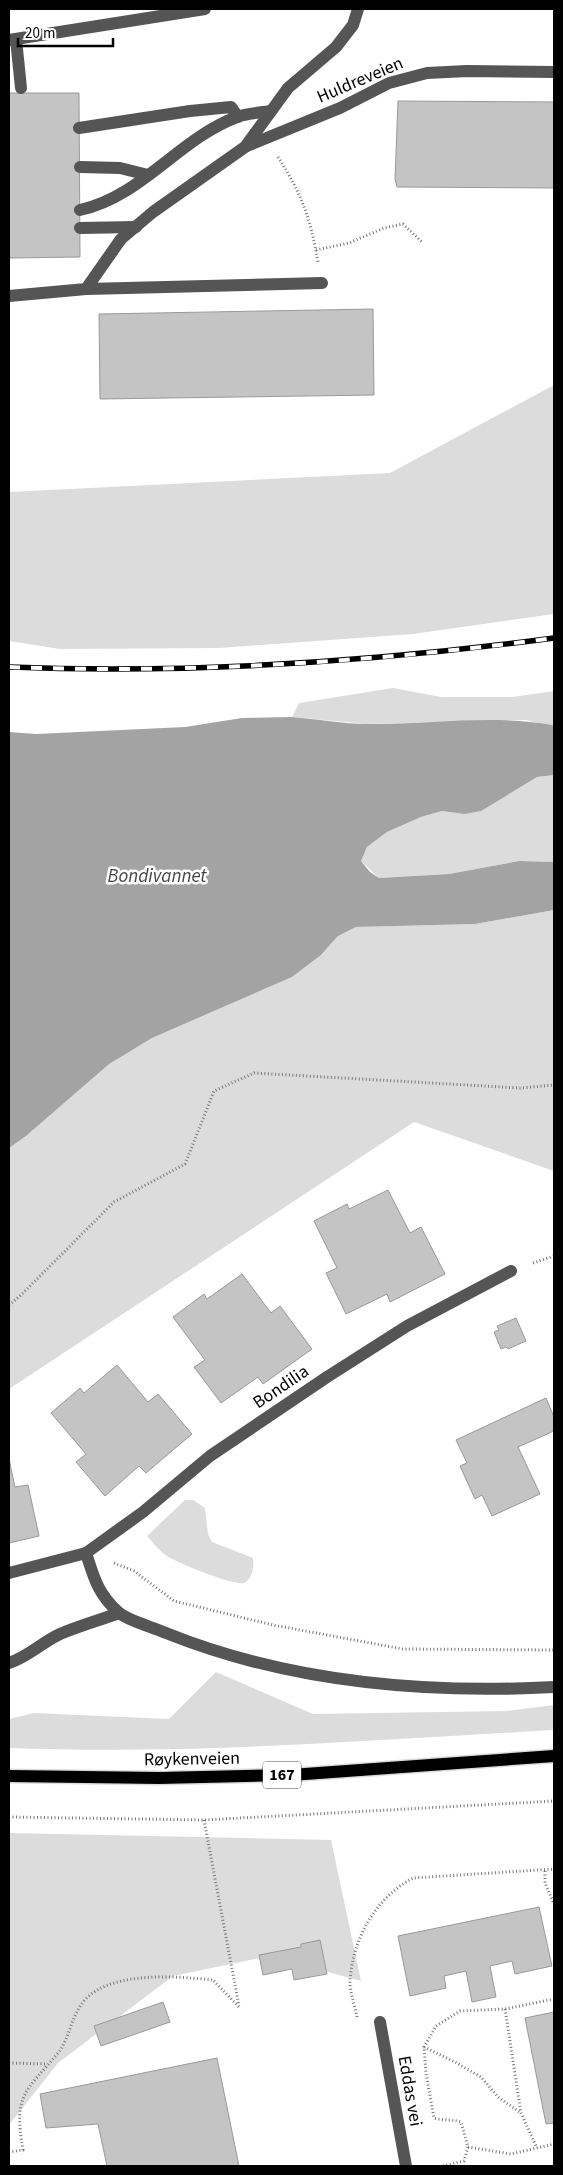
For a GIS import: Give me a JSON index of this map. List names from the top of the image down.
{
  "streets": {
    "main road": ["Røykenveien", "167"],
    "street": ["Huldreveien", "Bondilia", "Eddas vei"]
  },
  "water": ["Bondivannet"],
  "scale_bar": "20 m"
}
